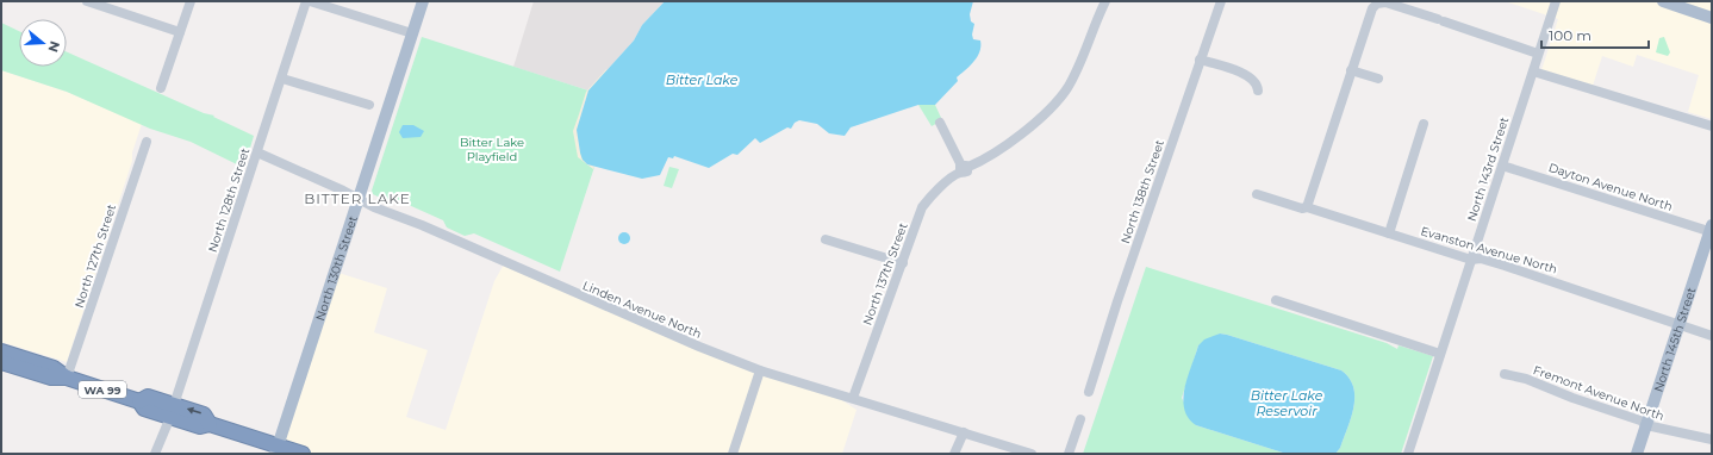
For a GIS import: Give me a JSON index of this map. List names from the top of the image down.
{
  "streets": {
    "highway": ["WA 99"],
    "main road": ["North 130th Street", "North 145th Street"],
    "street": [
      "North 143rd Street",
      "Dayton Avenue North",
      "North 138th Street",
      "North 128th Street",
      "Evanston Avenue North",
      "North 127th Street",
      "North 137th Street",
      "Linden Avenue North",
      "Fremont Avenue North"
    ]
  },
  "crossings": [
    ["North 143rd Street", "Dayton Avenue North"],
    ["North 143rd Street", "Evanston Avenue North"],
    ["Dayton Avenue North", "North 145th Street"],
    ["North 128th Street", "Linden Avenue North"],
    ["North 128th Street", "WA 99"],
    ["Evanston Avenue North", "North 145th Street"],
    ["North 127th Street", "WA 99"],
    ["North 130th Street", "Linden Avenue North"],
    ["North 130th Street", "WA 99"],
    ["North 137th Street", "Linden Avenue North"],
    ["North 145th Street", "Fremont Avenue North"]
  ],
  "districts": ["BITTER LAKE"],
  "water": ["Bitter Lake", "Bitter Lake Reservoir"],
  "parks": ["Bitter Lake Playfield"],
  "scale_bar": "100 m",
  "north": "right"
}
